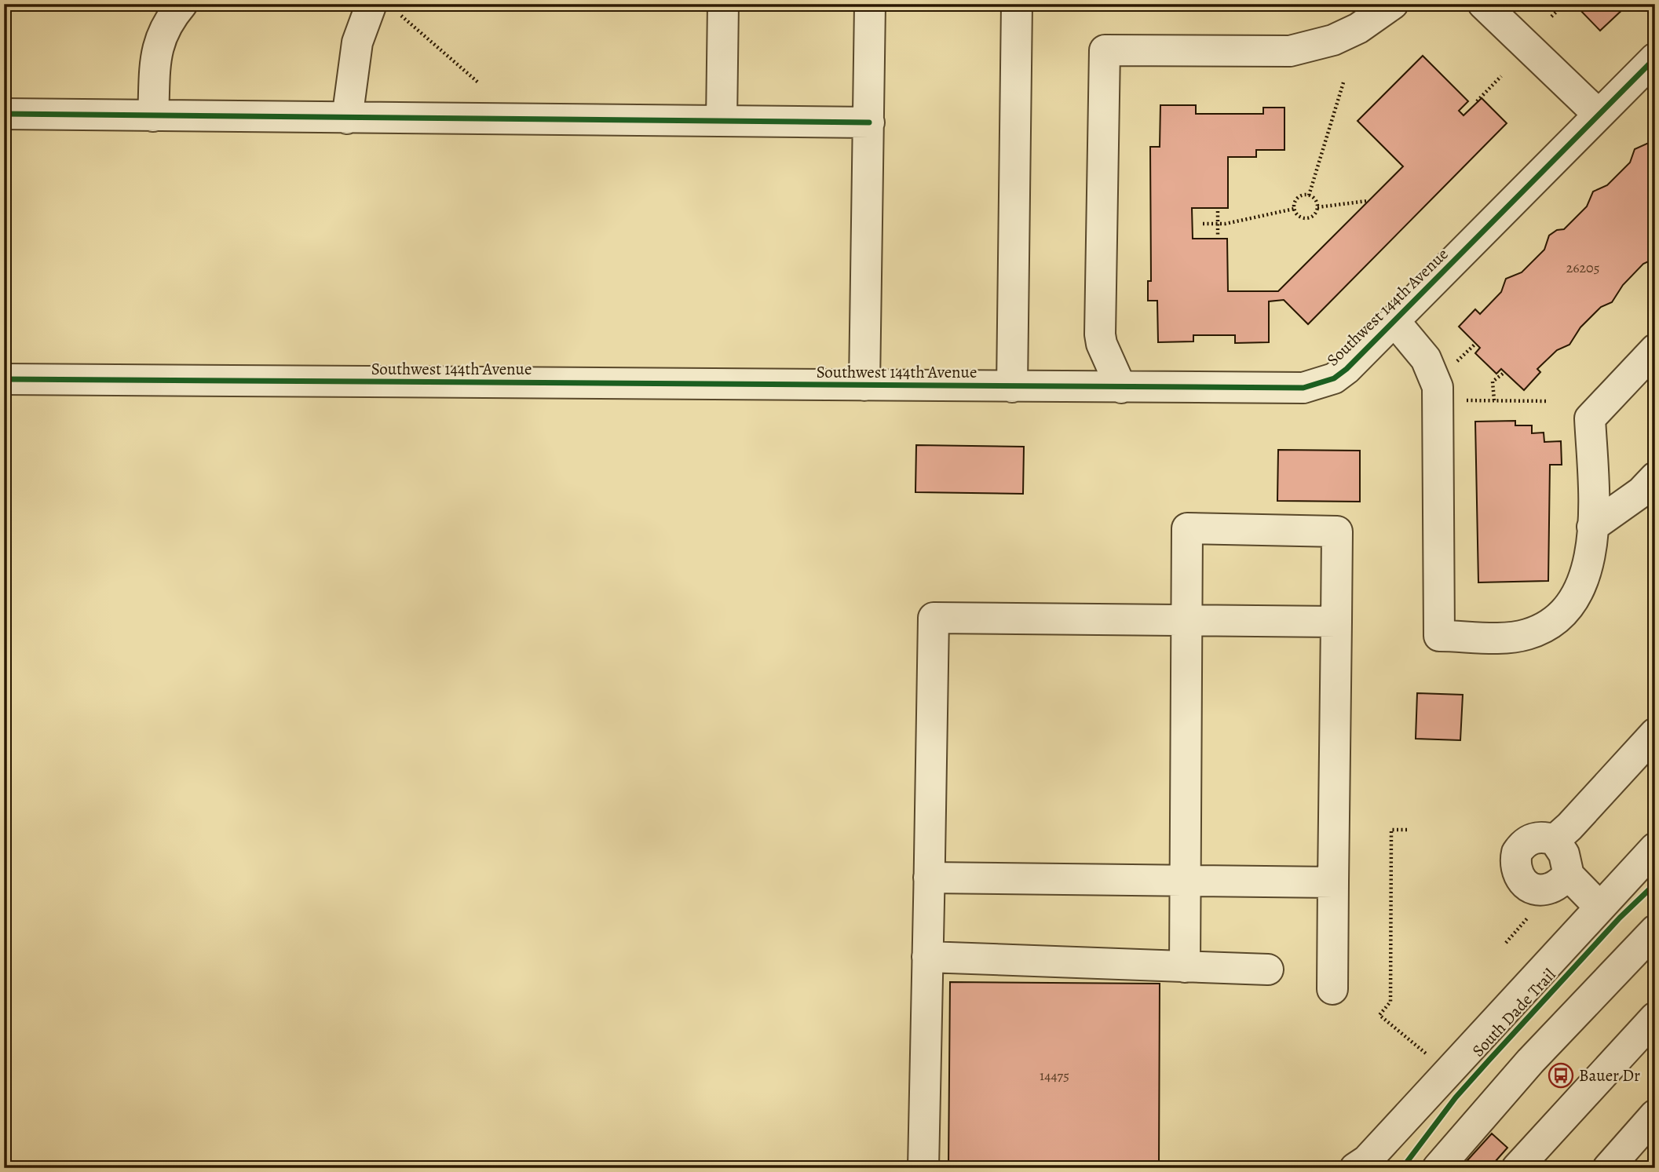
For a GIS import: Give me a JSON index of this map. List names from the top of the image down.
{
  "streets": {
    "street": ["Southwest 144th Avenue"],
    "cycle path": ["South Dade Trail"]
  },
  "places": {
    "bus stop": ["Bauer Dr"]
  },
  "house_numbers": ["26205", "14475"]
}
